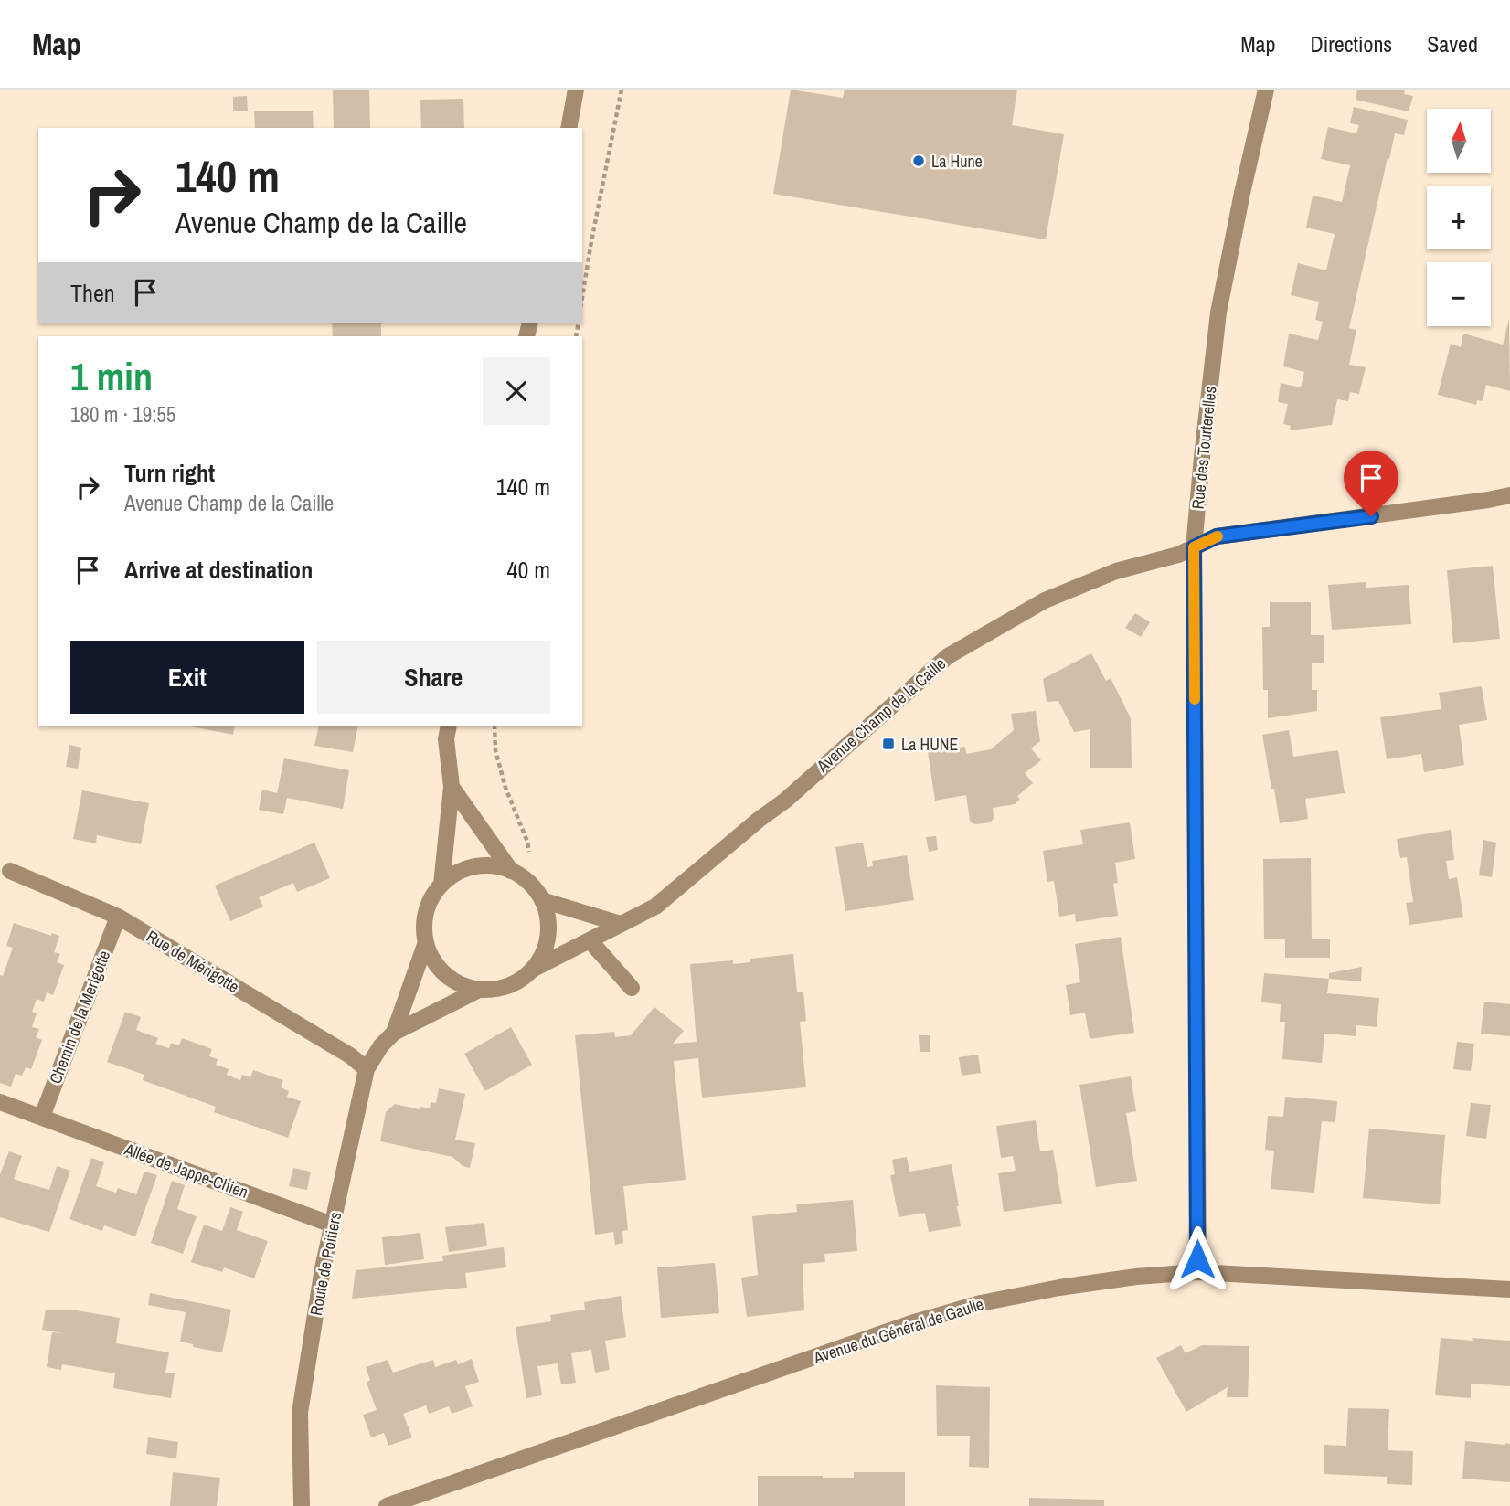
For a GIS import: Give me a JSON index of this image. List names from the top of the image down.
{
  "streets": {
    "street": [
      "Rue des Tourterelles",
      "Avenue Champ de la Caille",
      "Rue de Mérigotte",
      "Chemin de la Merigotte",
      "Allée de Jappe-Chien",
      "Route de Poitiers",
      "Avenue du Général de Gaulle"
    ]
  },
  "crossings": [
    ["Rue des Tourterelles", "Avenue Champ de la Caille"],
    ["Rue des Tourterelles", "Avenue du Général de Gaulle"],
    ["Avenue Champ de la Caille", "Route de Poitiers"],
    ["Rue de Mérigotte", "Chemin de la Merigotte"],
    ["Rue de Mérigotte", "Route de Poitiers"],
    ["Chemin de la Merigotte", "Allée de Jappe-Chien"],
    ["Allée de Jappe-Chien", "Route de Poitiers"]
  ],
  "places": {
    "other": ["La Hune"],
    "transit": ["La HUNE"]
  },
  "north": "top",
  "page": {
    "header": "Map",
    "nav": ["Map", "Directions", "Saved"],
    "map_buttons": ["+", "−"],
    "turn": ["140 m", "Avenue Champ de la Caille"],
    "then": "Then",
    "heading": ["1 min", "180 m · 19:55"],
    "list": [
      {
        "name": "Turn right",
        "note": "Avenue Champ de la Caille",
        "value": "140 m"
      },
      {
        "name": "Arrive at destination",
        "value": "40 m"
      }
    ],
    "buttons": ["Exit", "Share"]
  }
}
